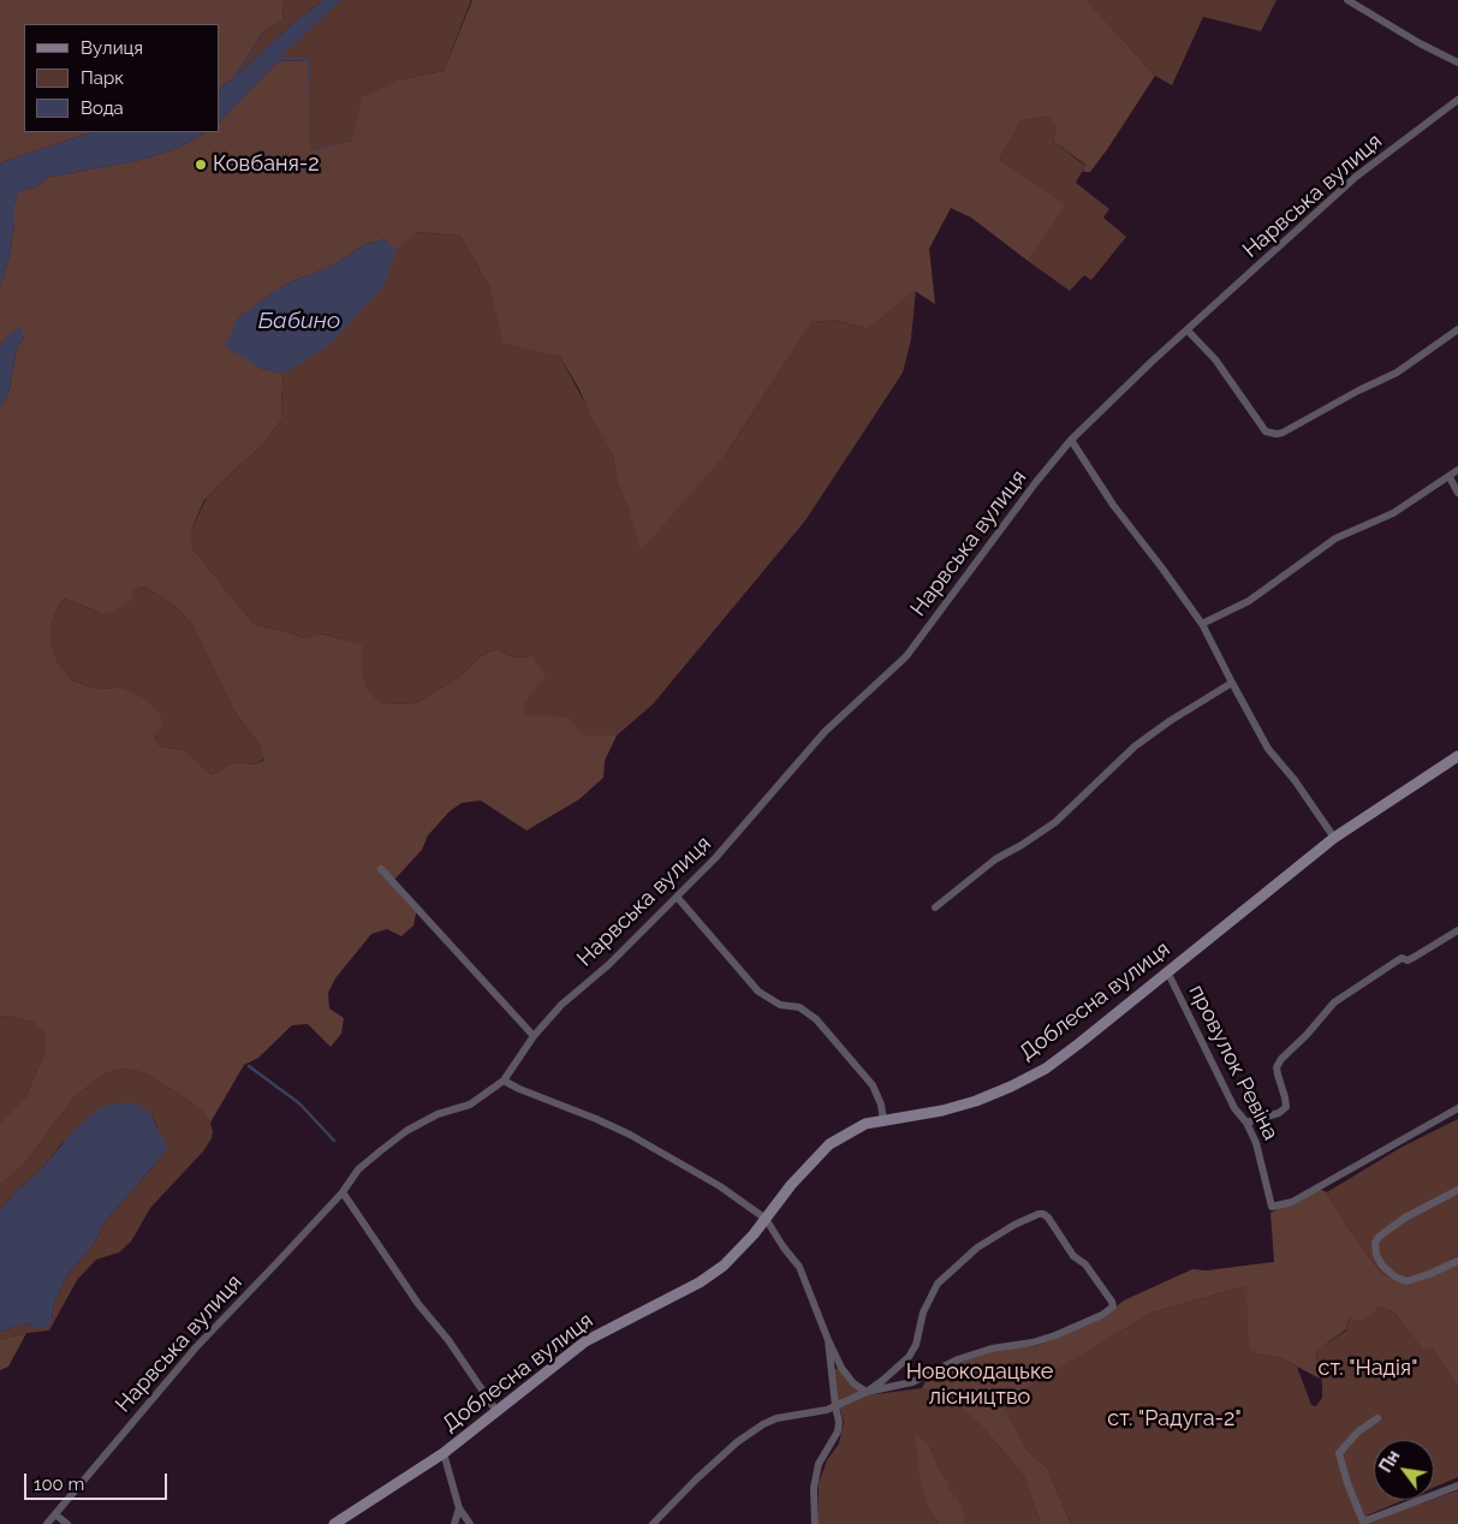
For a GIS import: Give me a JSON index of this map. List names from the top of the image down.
{
  "streets": {
    "street": ["Нарвська вулиця", "Доблесна вулиця", "провулок Ревіна"]
  },
  "crossings": [
    ["Доблесна вулиця", "провулок Ревіна"]
  ],
  "water": ["Бабино"],
  "parks": ["ст. \"Надія\"", "Новокодацьке лісництво", "ст. \"Радуга-2\""],
  "places": ["Ковбаня-2"],
  "legend": ["Вулиця", "Парк", "Вода"],
  "scale_bar": "100 m",
  "north": "top left"
}
